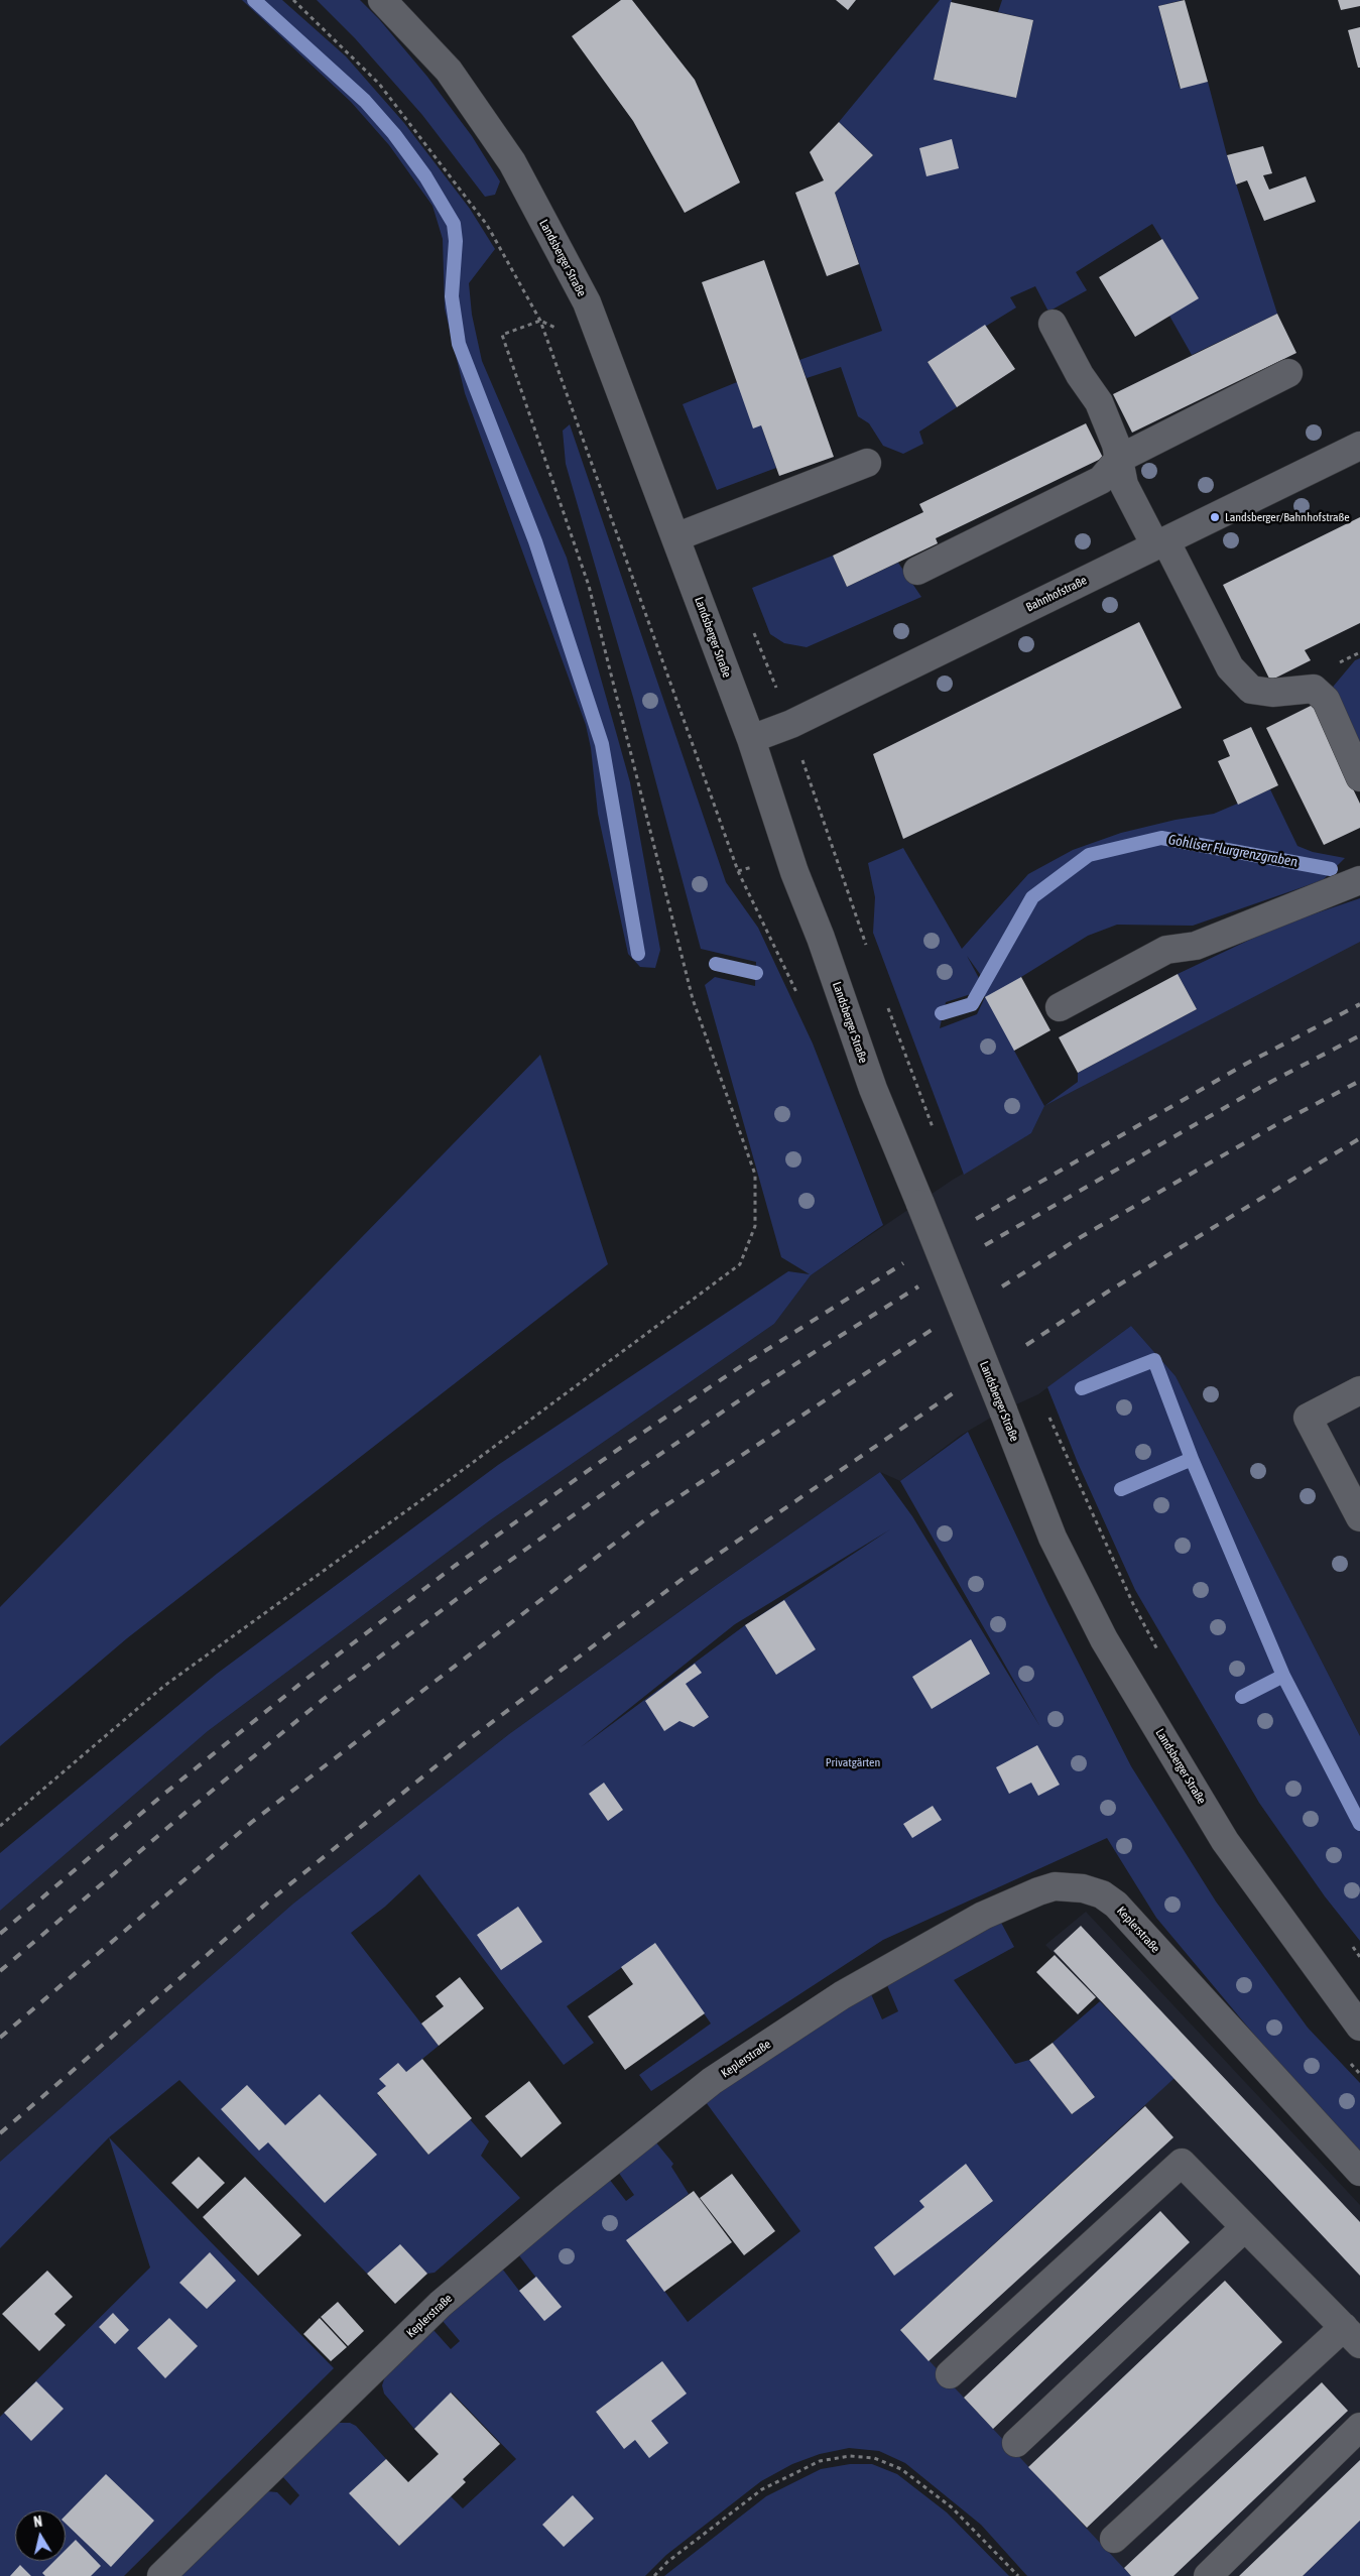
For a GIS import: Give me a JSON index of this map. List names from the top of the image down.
{
  "streets": {
    "street": ["Landsberger Straße", "Bahnhofstraße", "Keplerstraße"]
  },
  "crossings": [
    ["Landsberger Straße", "Bahnhofstraße"]
  ],
  "water": ["Gohliser Flurgrenzgraben"],
  "parks": ["Privatgärten"],
  "places": ["Landsberger/Bahnhofstraße"],
  "north": "top"
}
